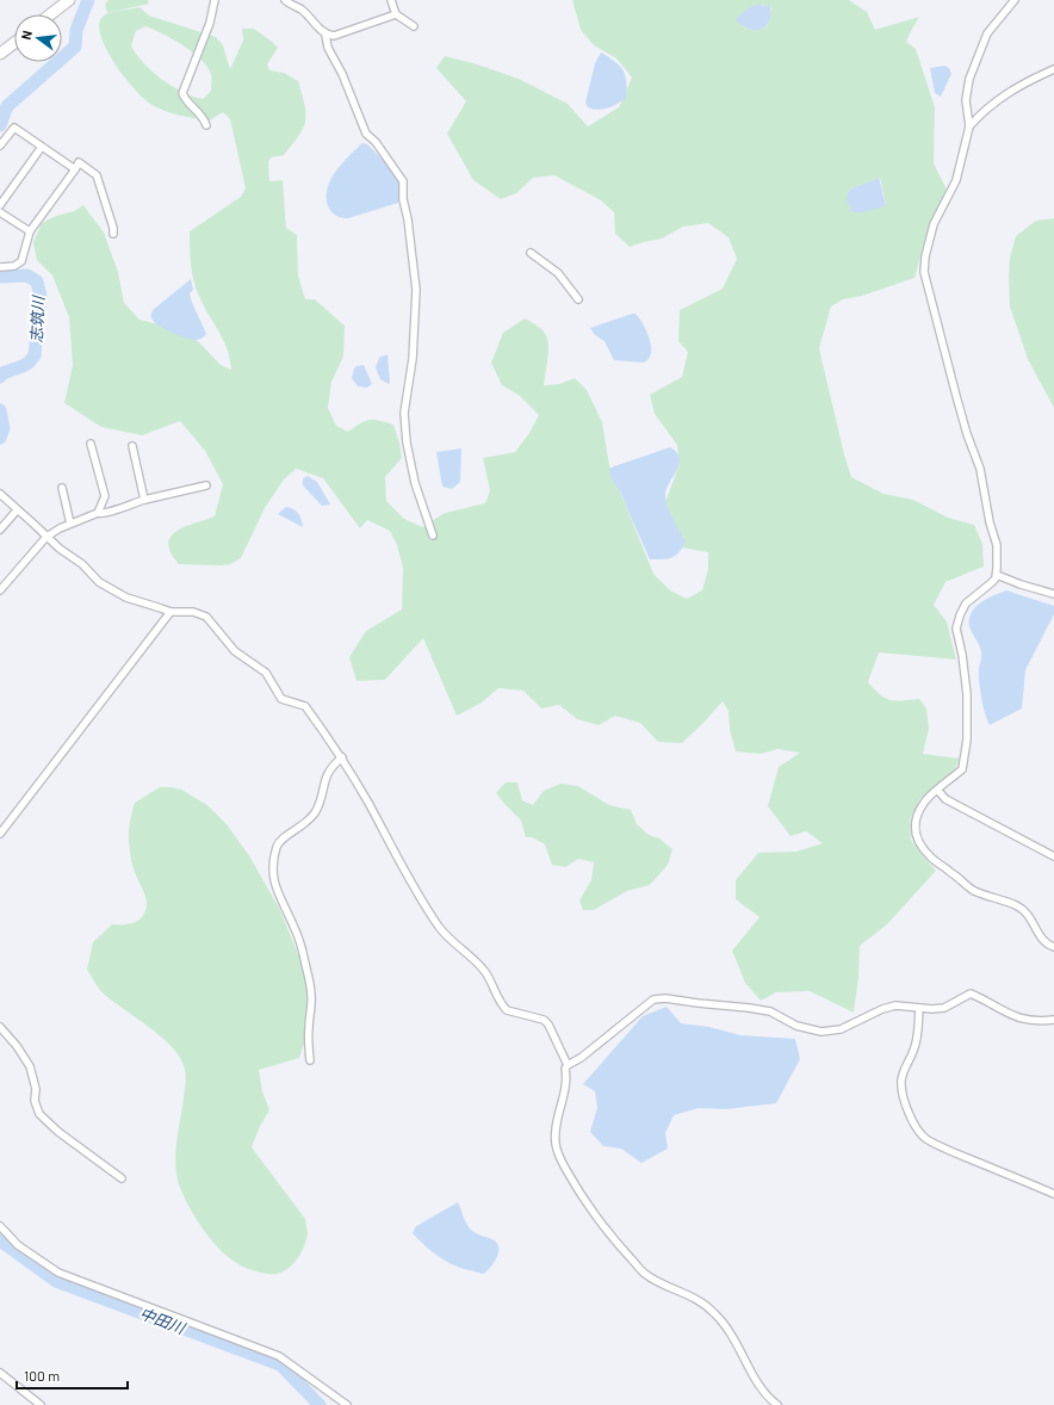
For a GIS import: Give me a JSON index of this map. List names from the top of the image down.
{
  "water": ["志筑川", "中田川"],
  "scale_bar": "100 m",
  "north": "left"
}
